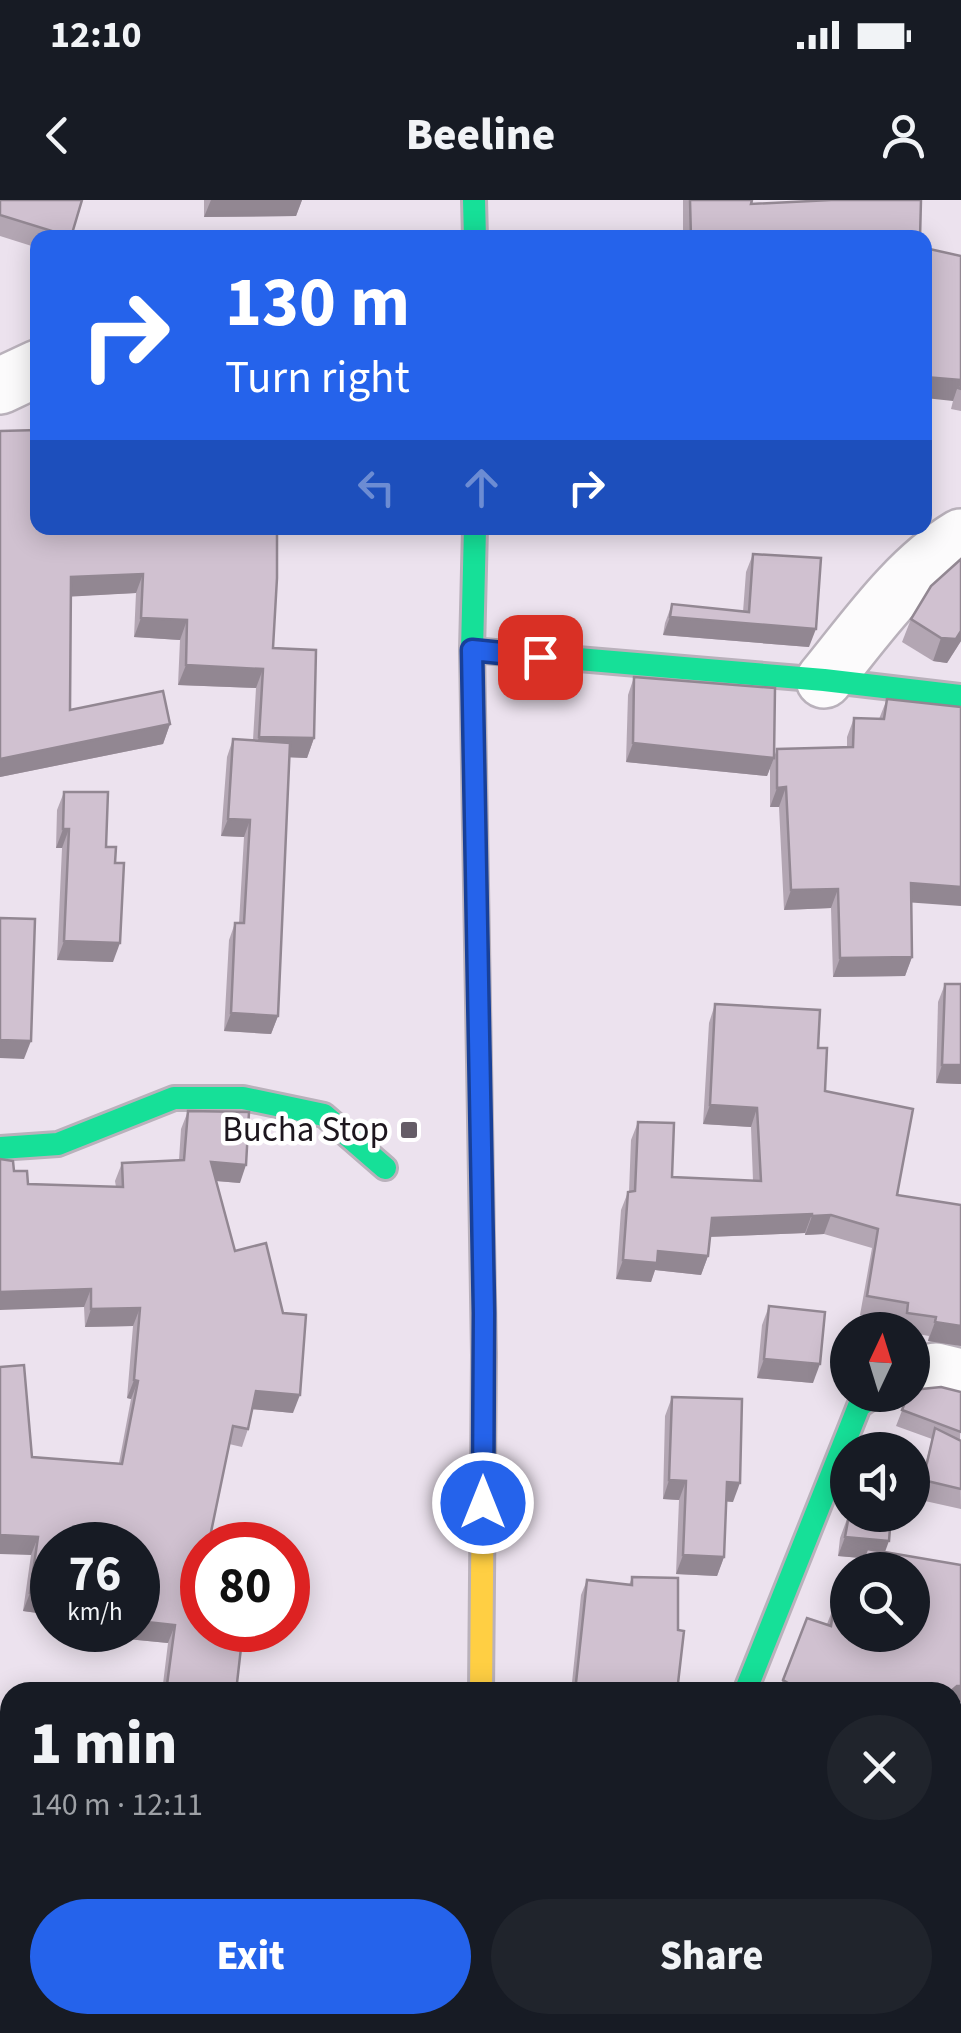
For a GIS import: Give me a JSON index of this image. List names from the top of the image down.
{
  "places": {
    "transit": ["Bucha Stop"]
  },
  "north": "top",
  "page": {
    "status": "12:10",
    "header": "Beeline",
    "turn": ["130 m", "Turn right"],
    "speed": "76 km/h",
    "limit": "80",
    "heading": ["1 min", "140 m · 12:11"],
    "buttons": ["Exit", "Share"]
  }
}
